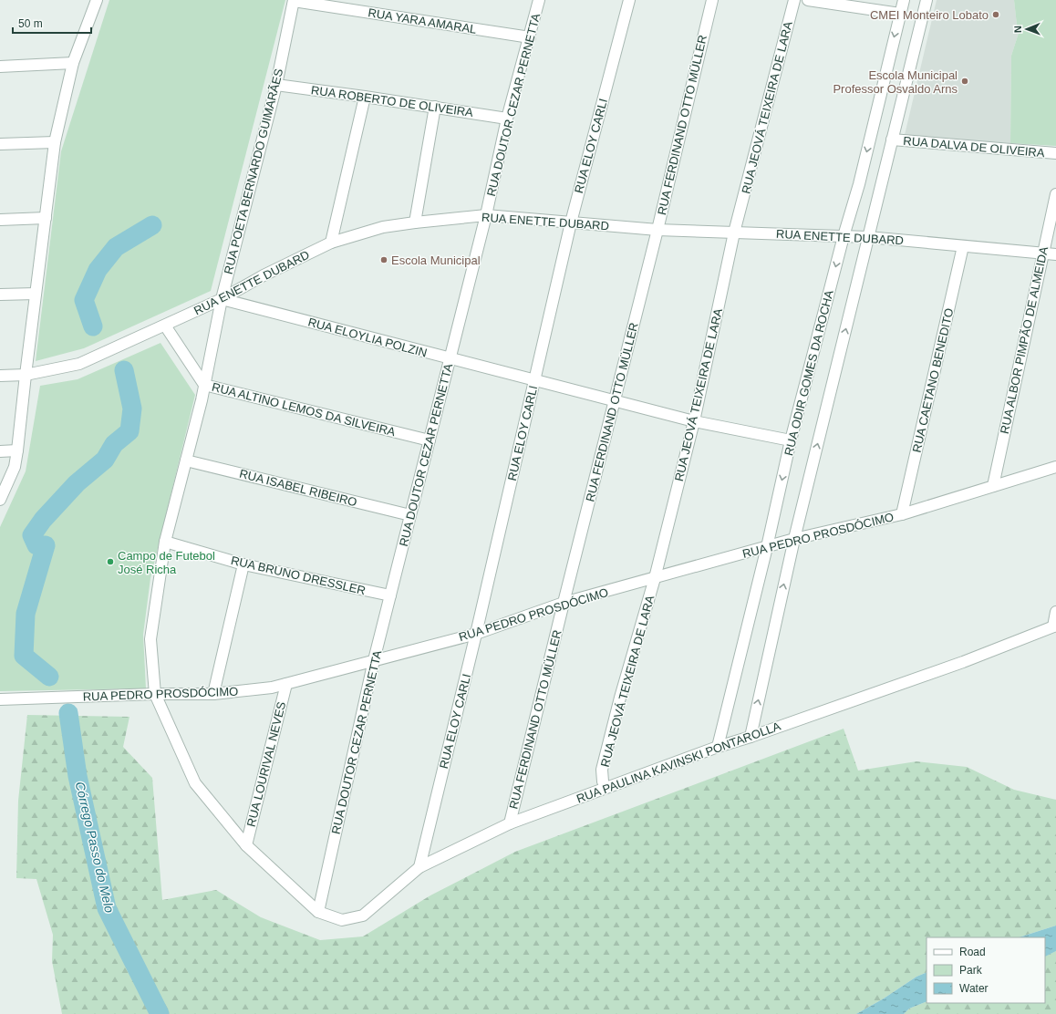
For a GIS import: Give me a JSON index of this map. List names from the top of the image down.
{
  "streets": {
    "street": [
      "RUA YARA AMARAL",
      "RUA ROBERTO DE OLIVEIRA",
      "RUA DOUTOR CEZAR PERNETTA",
      "RUA JEOVÁ TEIXEIRA DE LARA",
      "RUA FERDINAND OTTO MÜLLER",
      "RUA ELOY CARLI",
      "RUA DALVA DE OLIVEIRA",
      "RUA POETA BERNARDO GUIMARÃES",
      "RUA ENETTE DUBARD",
      "RUA ELOYLIA POLZIN",
      "RUA ALBOR PIMPÃO DE ALMEIDA",
      "RUA ODIR GOMES DA ROCHA",
      "RUA CAETANO BENEDITO",
      "RUA ALTINO LEMOS DA SILVEIRA",
      "RUA ISABEL RIBEIRO",
      "RUA PEDRO PROSDÓCIMO",
      "RUA BRUNO DRESSLER",
      "RUA PAULINA KAVINSKI PONTAROLLA",
      "RUA LOURIVAL NEVES"
    ]
  },
  "crossings": [
    ["RUA YARA AMARAL", "RUA DOUTOR CEZAR PERNETTA"],
    ["RUA YARA AMARAL", "RUA POETA BERNARDO GUIMARÃES"],
    ["RUA ROBERTO DE OLIVEIRA", "RUA DOUTOR CEZAR PERNETTA"],
    ["RUA ROBERTO DE OLIVEIRA", "RUA POETA BERNARDO GUIMARÃES"],
    ["RUA DOUTOR CEZAR PERNETTA", "RUA POETA BERNARDO GUIMARÃES"],
    ["RUA DOUTOR CEZAR PERNETTA", "RUA ENETTE DUBARD"],
    ["RUA DOUTOR CEZAR PERNETTA", "RUA ELOYLIA POLZIN"],
    ["RUA DOUTOR CEZAR PERNETTA", "RUA ALTINO LEMOS DA SILVEIRA"],
    ["RUA DOUTOR CEZAR PERNETTA", "RUA ISABEL RIBEIRO"],
    ["RUA DOUTOR CEZAR PERNETTA", "RUA PEDRO PROSDÓCIMO"],
    ["RUA DOUTOR CEZAR PERNETTA", "RUA BRUNO DRESSLER"],
    ["RUA DOUTOR CEZAR PERNETTA", "RUA PAULINA KAVINSKI PONTAROLLA"],
    ["RUA JEOVÁ TEIXEIRA DE LARA", "RUA ENETTE DUBARD"],
    ["RUA JEOVÁ TEIXEIRA DE LARA", "RUA ELOYLIA POLZIN"],
    ["RUA JEOVÁ TEIXEIRA DE LARA", "RUA PEDRO PROSDÓCIMO"],
    ["RUA JEOVÁ TEIXEIRA DE LARA", "RUA PAULINA KAVINSKI PONTAROLLA"],
    ["RUA FERDINAND OTTO MÜLLER", "RUA ENETTE DUBARD"],
    ["RUA FERDINAND OTTO MÜLLER", "RUA ELOYLIA POLZIN"],
    ["RUA FERDINAND OTTO MÜLLER", "RUA PEDRO PROSDÓCIMO"],
    ["RUA FERDINAND OTTO MÜLLER", "RUA PAULINA KAVINSKI PONTAROLLA"],
    ["RUA ELOY CARLI", "RUA ENETTE DUBARD"],
    ["RUA ELOY CARLI", "RUA ELOYLIA POLZIN"],
    ["RUA ELOY CARLI", "RUA PEDRO PROSDÓCIMO"],
    ["RUA ELOY CARLI", "RUA PAULINA KAVINSKI PONTAROLLA"],
    ["RUA DALVA DE OLIVEIRA", "RUA ODIR GOMES DA ROCHA"],
    ["RUA POETA BERNARDO GUIMARÃES", "RUA ENETTE DUBARD"],
    ["RUA POETA BERNARDO GUIMARÃES", "RUA ELOYLIA POLZIN"],
    ["RUA POETA BERNARDO GUIMARÃES", "RUA ALTINO LEMOS DA SILVEIRA"],
    ["RUA POETA BERNARDO GUIMARÃES", "RUA ISABEL RIBEIRO"],
    ["RUA POETA BERNARDO GUIMARÃES", "RUA PEDRO PROSDÓCIMO"],
    ["RUA POETA BERNARDO GUIMARÃES", "RUA BRUNO DRESSLER"],
    ["RUA POETA BERNARDO GUIMARÃES", "RUA PAULINA KAVINSKI PONTAROLLA"],
    ["RUA POETA BERNARDO GUIMARÃES", "RUA LOURIVAL NEVES"],
    ["RUA ENETTE DUBARD", "RUA ELOYLIA POLZIN"],
    ["RUA ENETTE DUBARD", "RUA ALBOR PIMPÃO DE ALMEIDA"],
    ["RUA ENETTE DUBARD", "RUA ODIR GOMES DA ROCHA"],
    ["RUA ENETTE DUBARD", "RUA CAETANO BENEDITO"],
    ["RUA ENETTE DUBARD", "RUA ALTINO LEMOS DA SILVEIRA"],
    ["RUA ELOYLIA POLZIN", "RUA ODIR GOMES DA ROCHA"],
    ["RUA ALBOR PIMPÃO DE ALMEIDA", "RUA PEDRO PROSDÓCIMO"],
    ["RUA ODIR GOMES DA ROCHA", "RUA PEDRO PROSDÓCIMO"],
    ["RUA ODIR GOMES DA ROCHA", "RUA PAULINA KAVINSKI PONTAROLLA"],
    ["RUA CAETANO BENEDITO", "RUA PEDRO PROSDÓCIMO"],
    ["RUA PEDRO PROSDÓCIMO", "RUA LOURIVAL NEVES"]
  ],
  "water": ["Córrego Passo do Melo"],
  "places": [
    "CMEI Monteiro Lobato",
    "Escola Municipal Professor Osvaldo Arns",
    "Escola Municipal",
    "Campo de Futebol José Richa"
  ],
  "legend": ["Road", "Park", "Water"],
  "scale_bar": "50 m",
  "north": "left"
}
